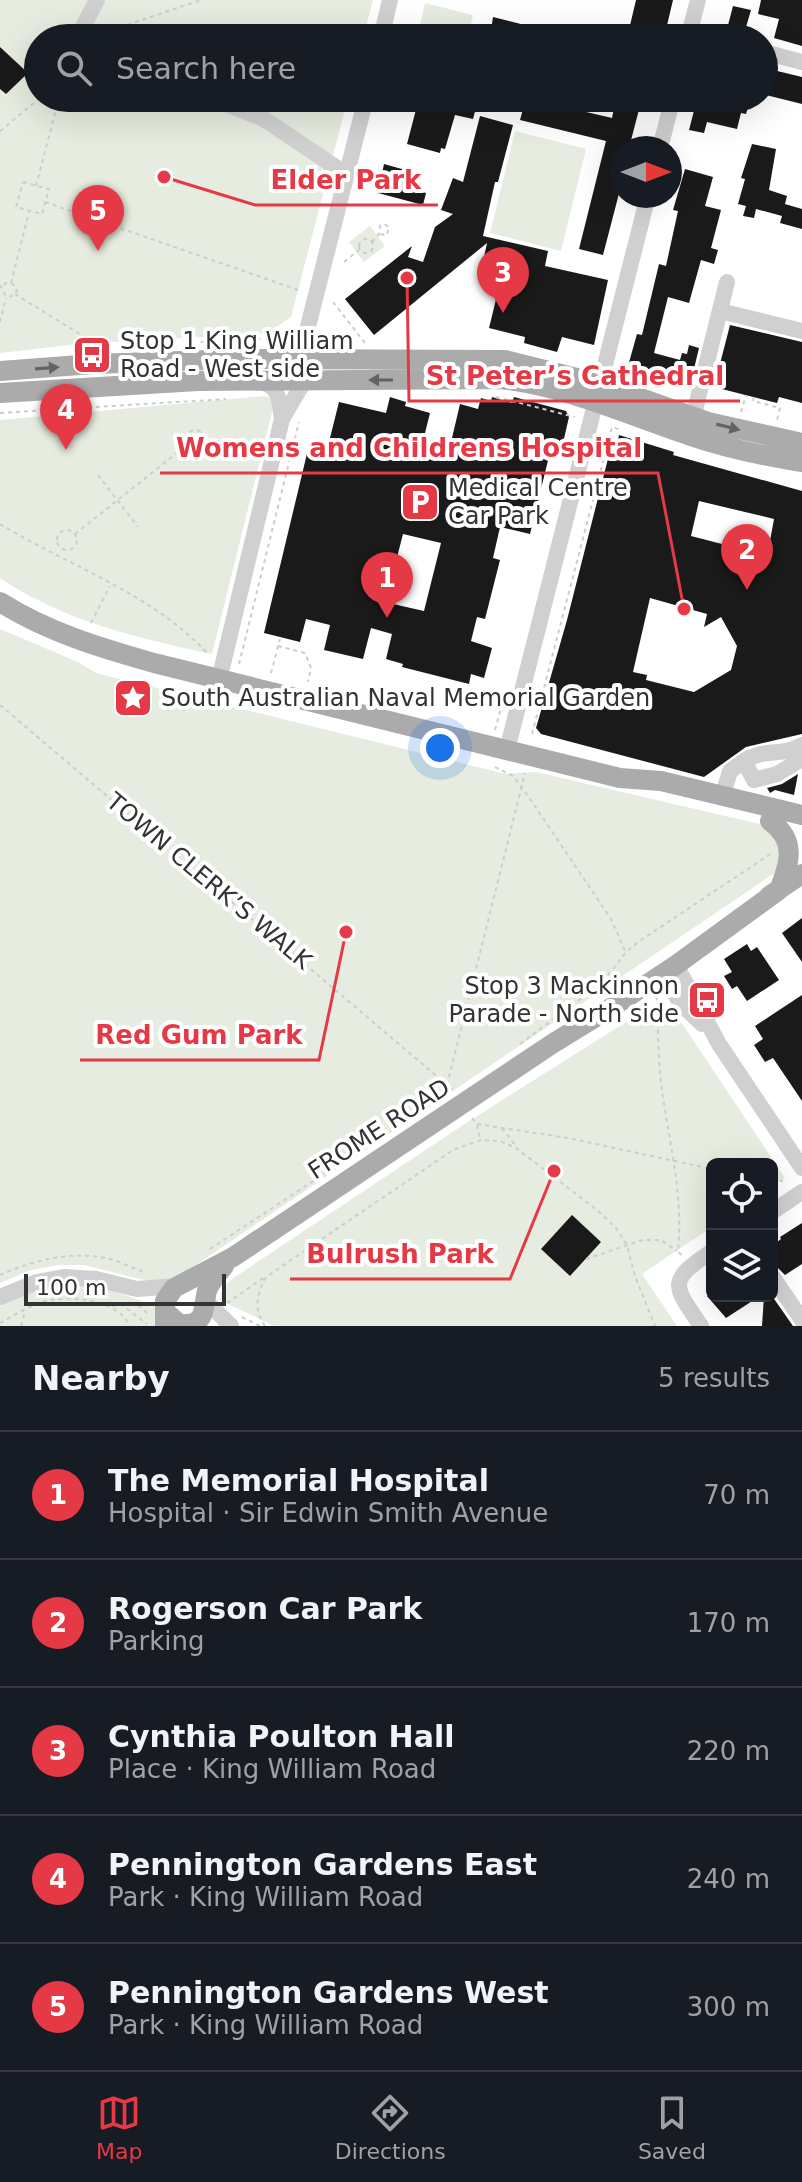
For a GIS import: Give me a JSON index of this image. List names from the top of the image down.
{
  "streets": {
    "main road": ["FROME ROAD"],
    "path": ["TOWN CLERK’S WALK"]
  },
  "places": {
    "other": [
      "Elder Park",
      "St Peter’s Cathedral",
      "Womens and Childrens Hospital",
      "Red Gum Park",
      "Bulrush Park"
    ],
    "bus stop": ["Stop 1 King William Road - West side", "Stop 3 Mackinnon Parade - North side"],
    "parking": ["Medical Centre Car Park"],
    "place": ["South Australian Naval Memorial Garden"]
  },
  "scale_bar": "100 m",
  "north": "right",
  "page": {
    "search": "Search here",
    "pins": [
      "5",
      "3",
      "4",
      "2",
      "1"
    ],
    "scale": "100 m",
    "heading": ["Nearby", "5 results"],
    "list": [
      {
        "mark": "1",
        "name": "The Memorial Hospital",
        "note": "Hospital · Sir Edwin Smith Avenue",
        "value": "70 m"
      },
      {
        "mark": "2",
        "name": "Rogerson Car Park",
        "note": "Parking",
        "value": "170 m"
      },
      {
        "mark": "3",
        "name": "Cynthia Poulton Hall",
        "note": "Place · King William Road",
        "value": "220 m"
      },
      {
        "mark": "4",
        "name": "Pennington Gardens East",
        "note": "Park · King William Road",
        "value": "240 m"
      },
      {
        "mark": "5",
        "name": "Pennington Gardens West",
        "note": "Park · King William Road",
        "value": "300 m"
      }
    ],
    "nav": ["Map", "Directions", "Saved"]
  }
}
